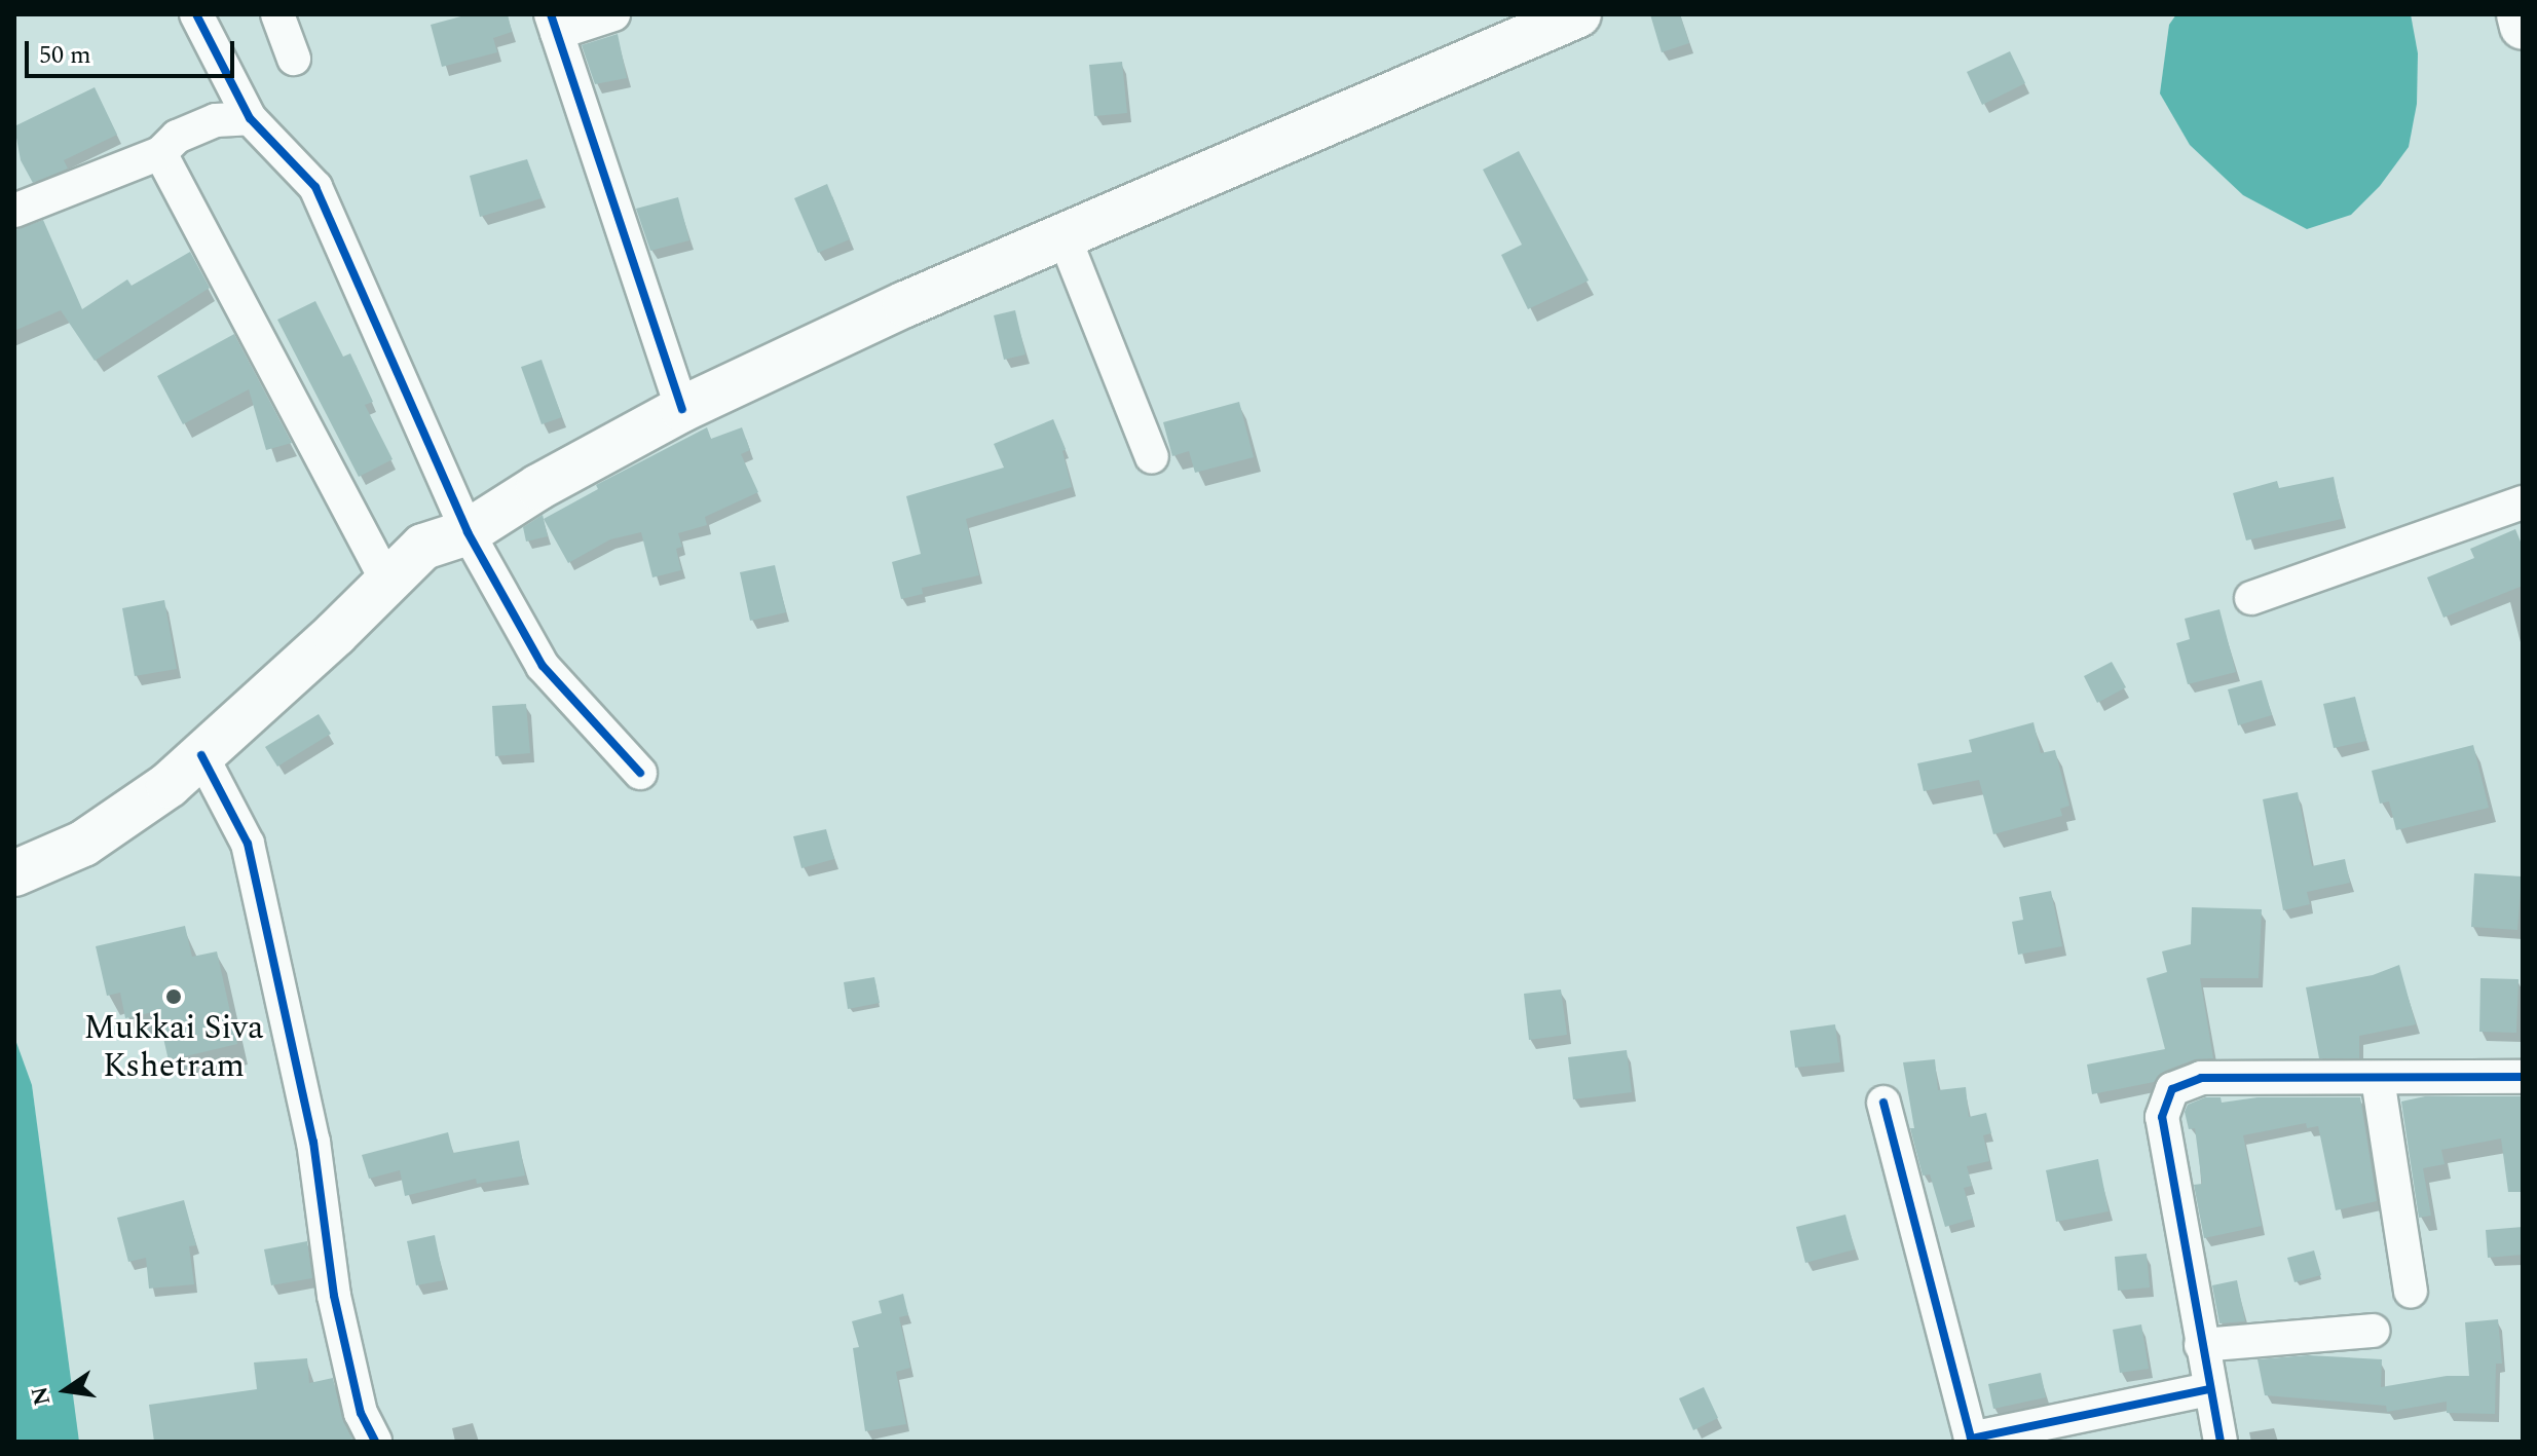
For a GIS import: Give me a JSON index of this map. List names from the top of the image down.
{
  "places": ["Mukkai Siva Kshetram"],
  "scale_bar": "50 m",
  "north": "left"
}
